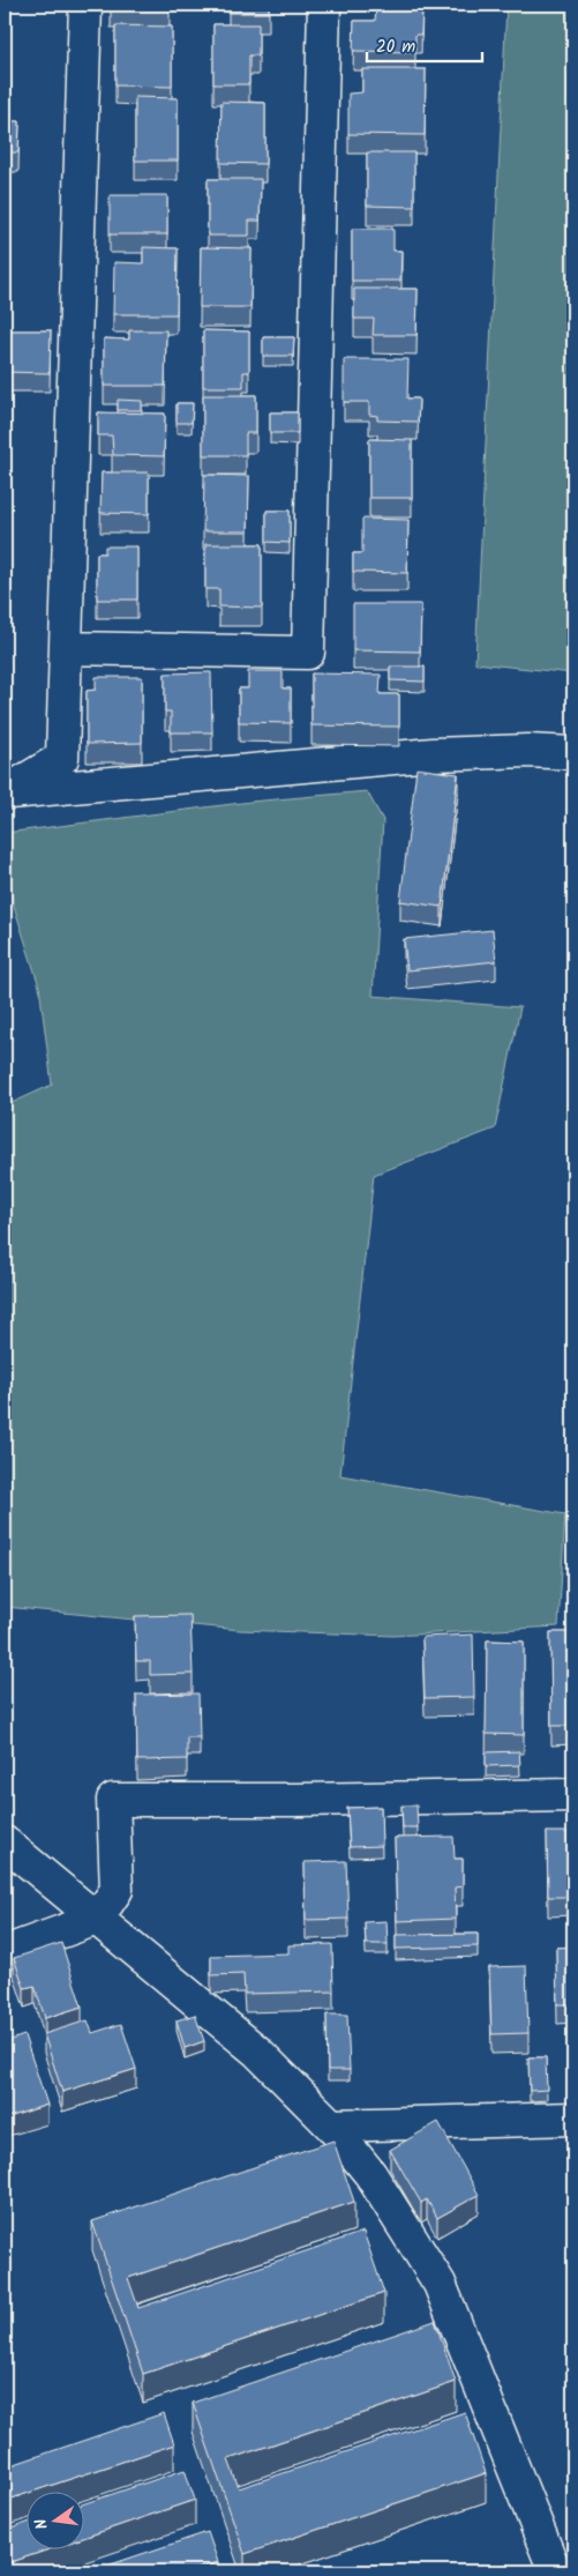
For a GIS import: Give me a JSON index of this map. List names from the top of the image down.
{
  "scale_bar": "20 m",
  "north": "left"
}
